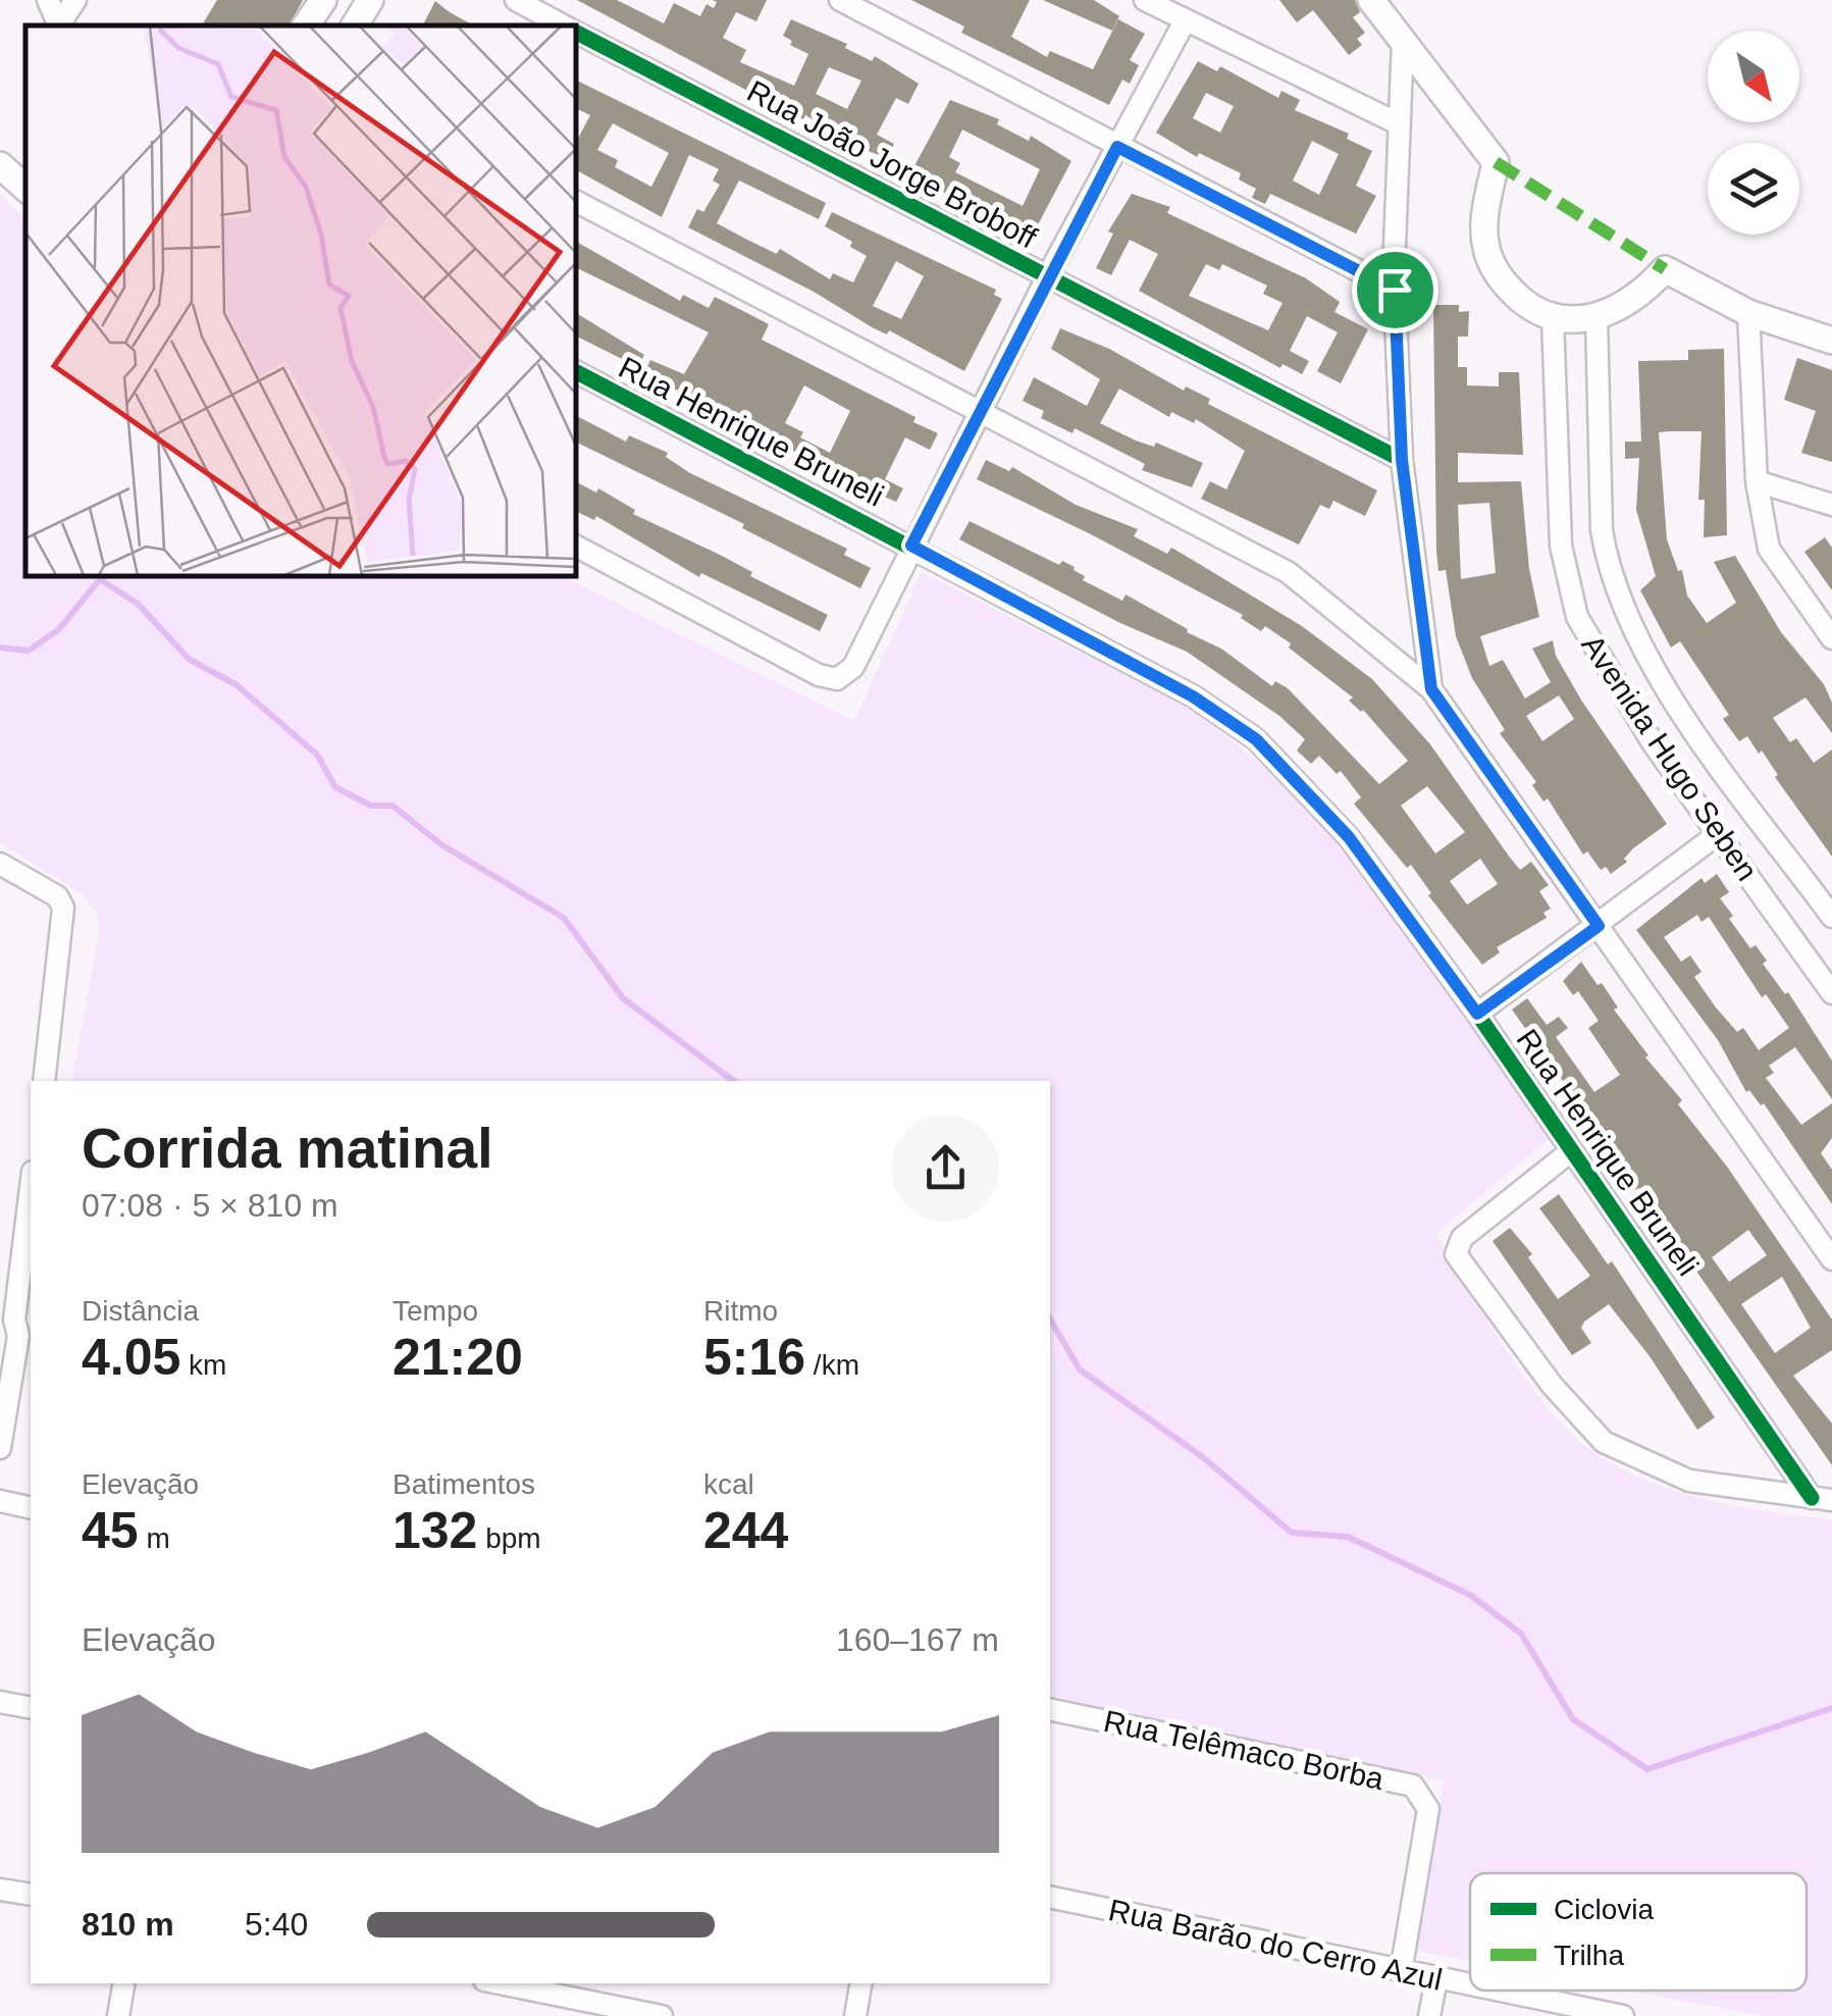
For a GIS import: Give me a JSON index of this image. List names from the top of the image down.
{
  "streets": {
    "street": [
      "Rua João Jorge Broboff",
      "Rua Henrique Bruneli",
      "Avenida Hugo Seben",
      "Rua Telêmaco Borba",
      "Rua Barão do Cerro Azul"
    ]
  },
  "crossings": [
    ["Rua Telêmaco Borba", "Rua Barão do Cerro Azul"]
  ],
  "legend": ["Ciclovia", "Trilha"],
  "north": "bottom right",
  "page": {
    "heading": ["Corrida matinal", "07:08 · 5 × 810 m"],
    "stats": [
      ["Distância", "4.05 km"],
      ["Tempo", "21:20"],
      ["Ritmo", "5:16 /km"],
      ["Elevação", "45 m"],
      ["Batimentos", "132 bpm"],
      ["kcal", "244"]
    ],
    "chart": ["Elevação", "160–167 m"],
    "list": [
      {
        "name": "810 m",
        "note": "5:40"
      }
    ]
  }
}
